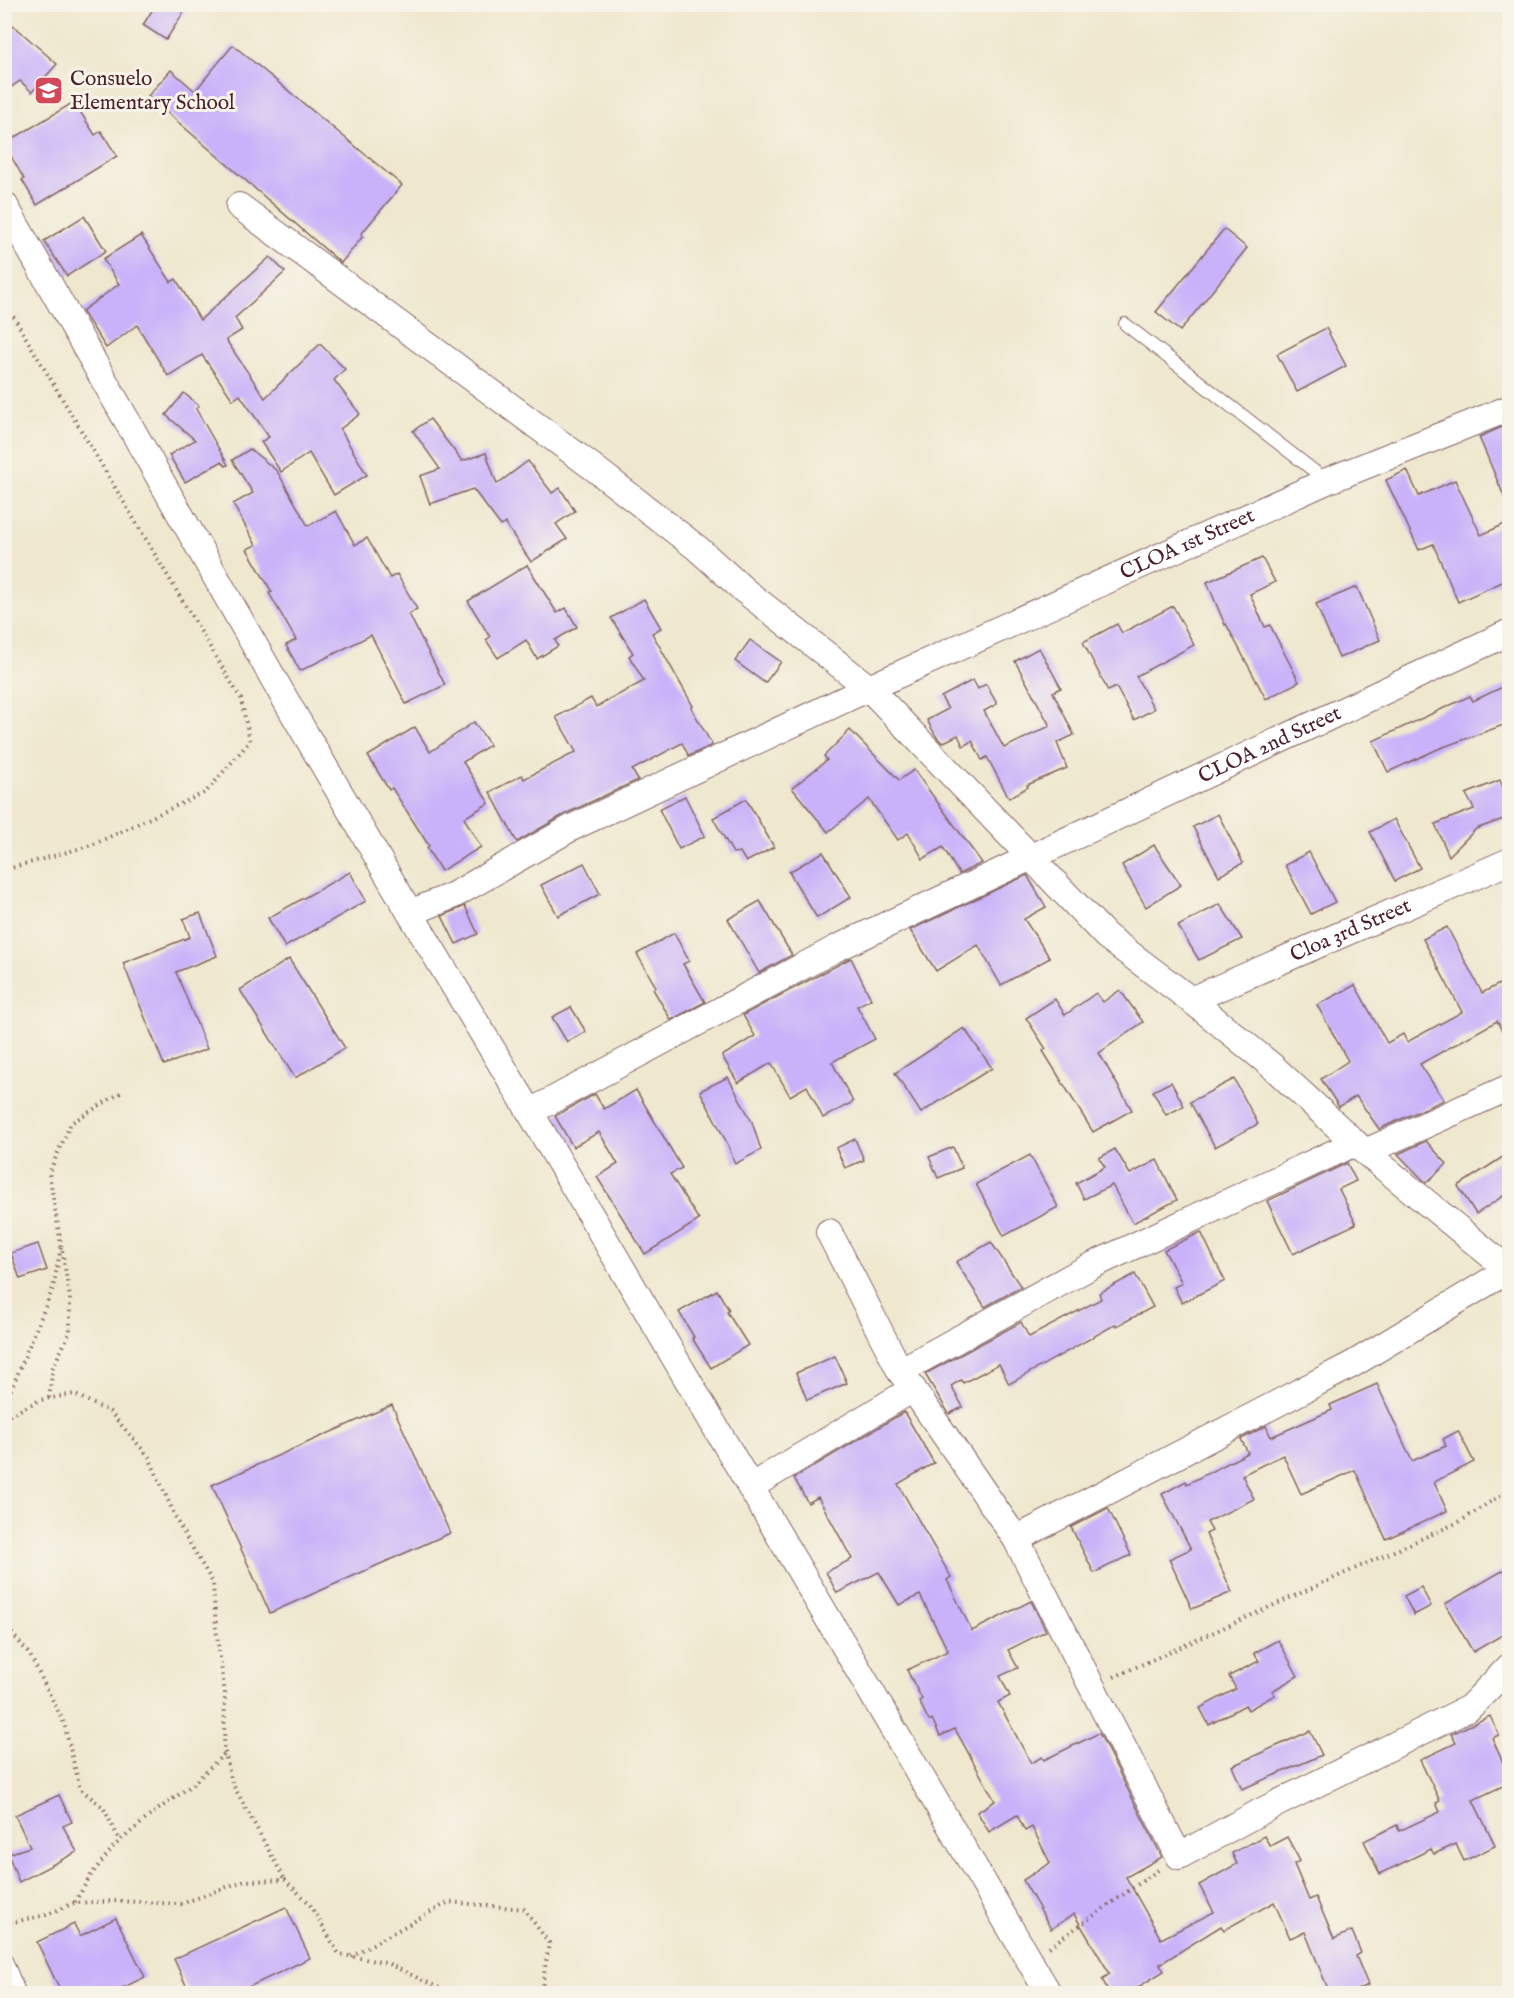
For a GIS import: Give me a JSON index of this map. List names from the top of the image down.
{
  "streets": {
    "street": ["CLOA 1st Street", "CLOA 2nd Street", "Cloa 3rd Street"]
  },
  "places": {
    "school or university": ["Consuelo Elementary School"]
  }
}
